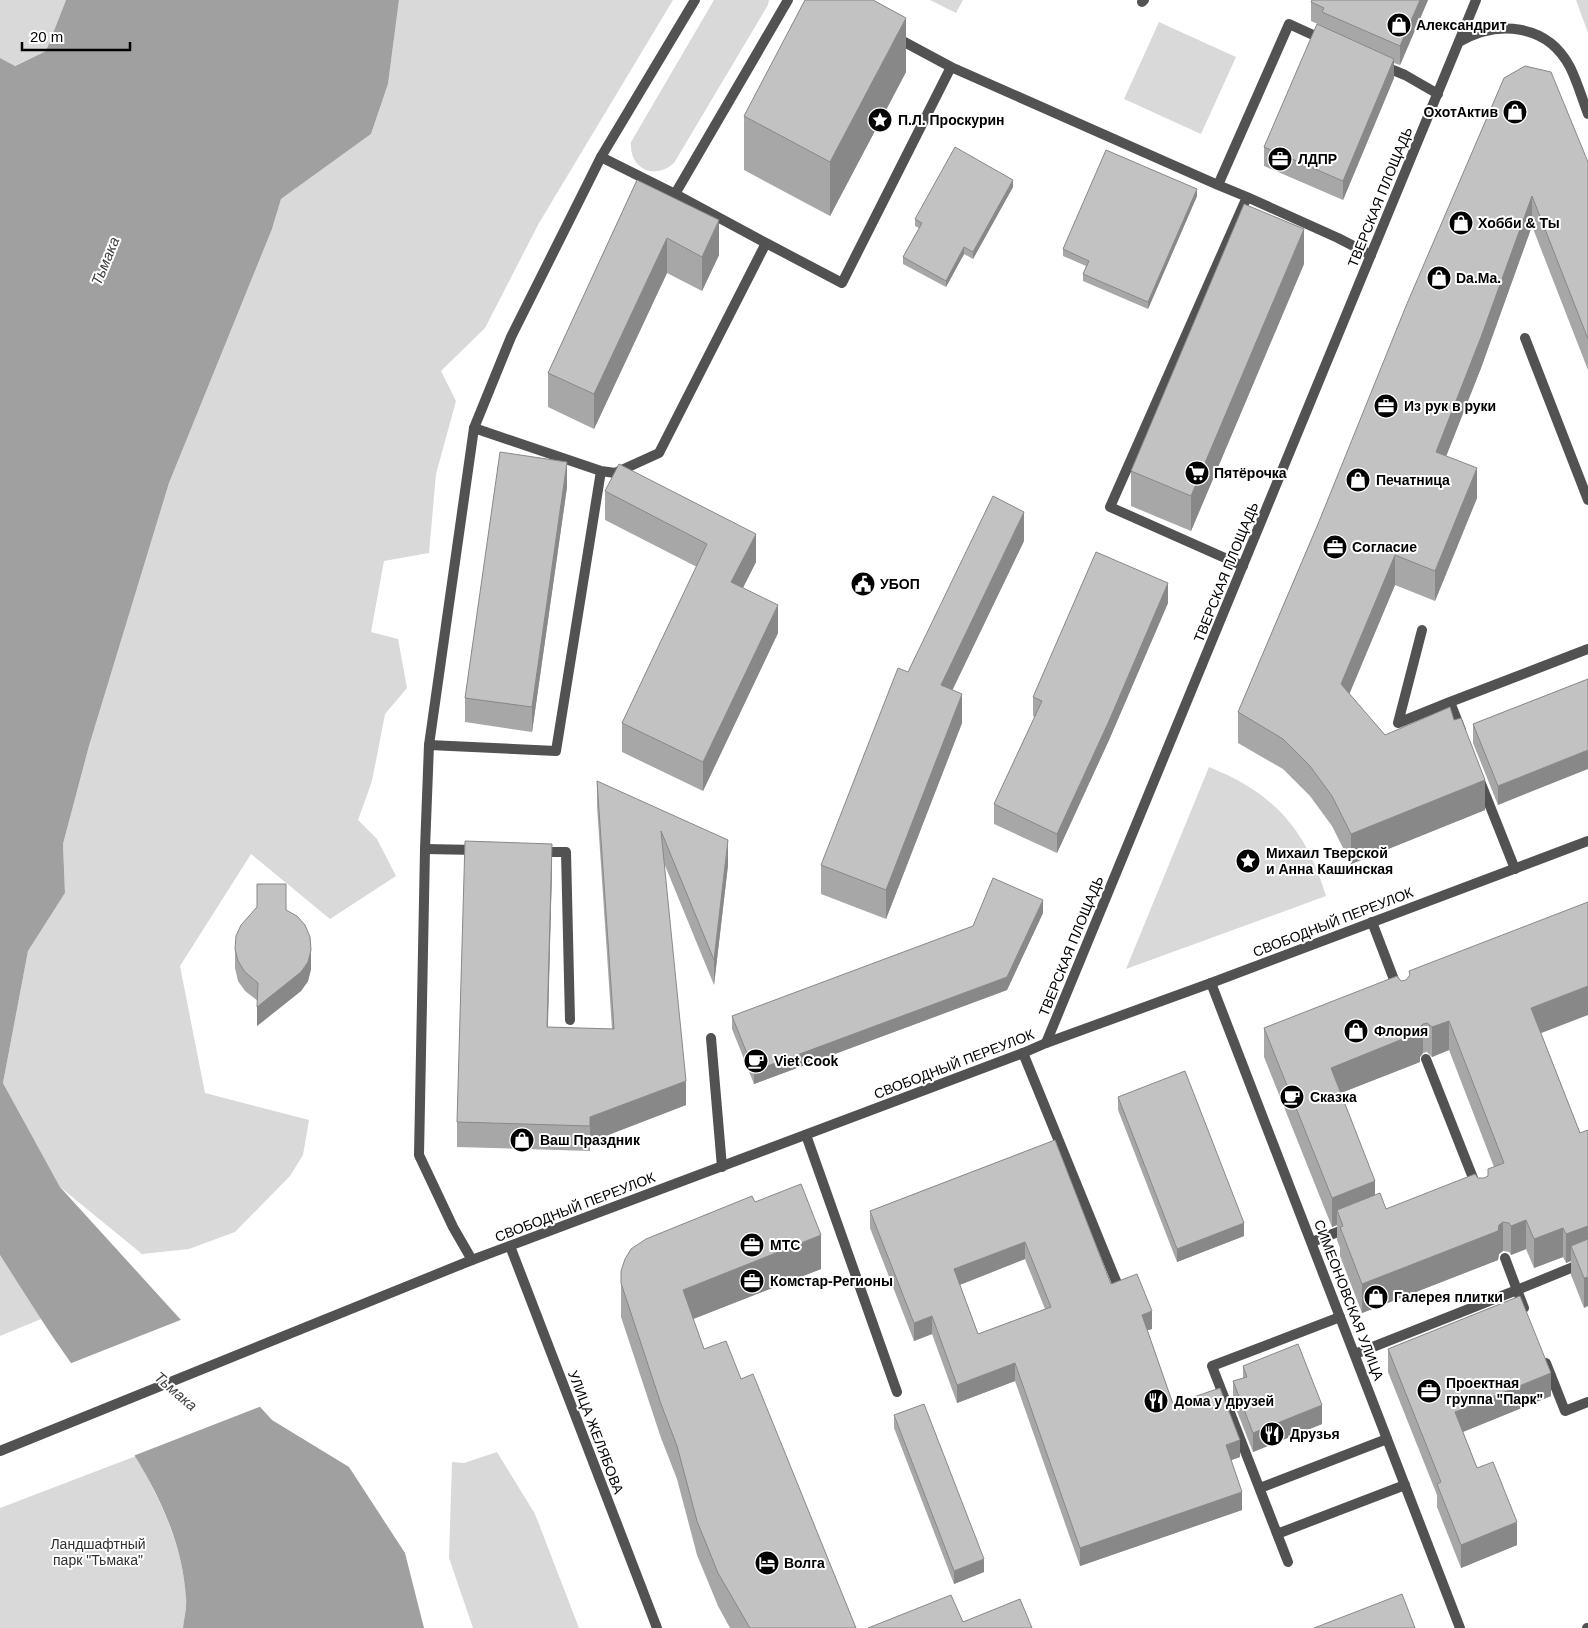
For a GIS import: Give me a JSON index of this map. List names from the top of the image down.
{
  "streets": {
    "street": [
      "ТВЕРСКАЯ ПЛОЩАДЬ",
      "СВОБОДНЫЙ ПЕРЕУЛОК",
      "СИМЕОНОВСКАЯ УЛИЦА",
      "УЛИЦА ЖЕЛЯБОВА"
    ]
  },
  "crossings": [
    ["ТВЕРСКАЯ ПЛОЩАДЬ", "СВОБОДНЫЙ ПЕРЕУЛОК"],
    ["СВОБОДНЫЙ ПЕРЕУЛОК", "СИМЕОНОВСКАЯ УЛИЦА"],
    ["СВОБОДНЫЙ ПЕРЕУЛОК", "УЛИЦА ЖЕЛЯБОВА"]
  ],
  "water": ["Тьмака"],
  "parks": ["Ландшафтный парк \"Тьмака\""],
  "places": {
    "shop": [
      "Александрит",
      "ОхотАктив",
      "Хобби & Ты",
      "Da.Ma.",
      "Печатница",
      "Флория",
      "Ваш Праздник",
      "Галерея плитки"
    ],
    "place": ["П.Л. Проскурин", "Михаил Тверской и Анна Кашинская"],
    "office": [
      "ЛДПР",
      "Из рук в руки",
      "Согласие",
      "МТС",
      "Комстар-Регионы",
      "Проектная группа \"Парк\""
    ],
    "supermarket": ["Пятёрочка"],
    "public building": ["УБОП"],
    "cafe": ["Viet Cook", "Сказка"],
    "restaurant": ["Дома у друзей", "Друзья"],
    "hotel": ["Волга"]
  },
  "scale_bar": "20 m"
}
